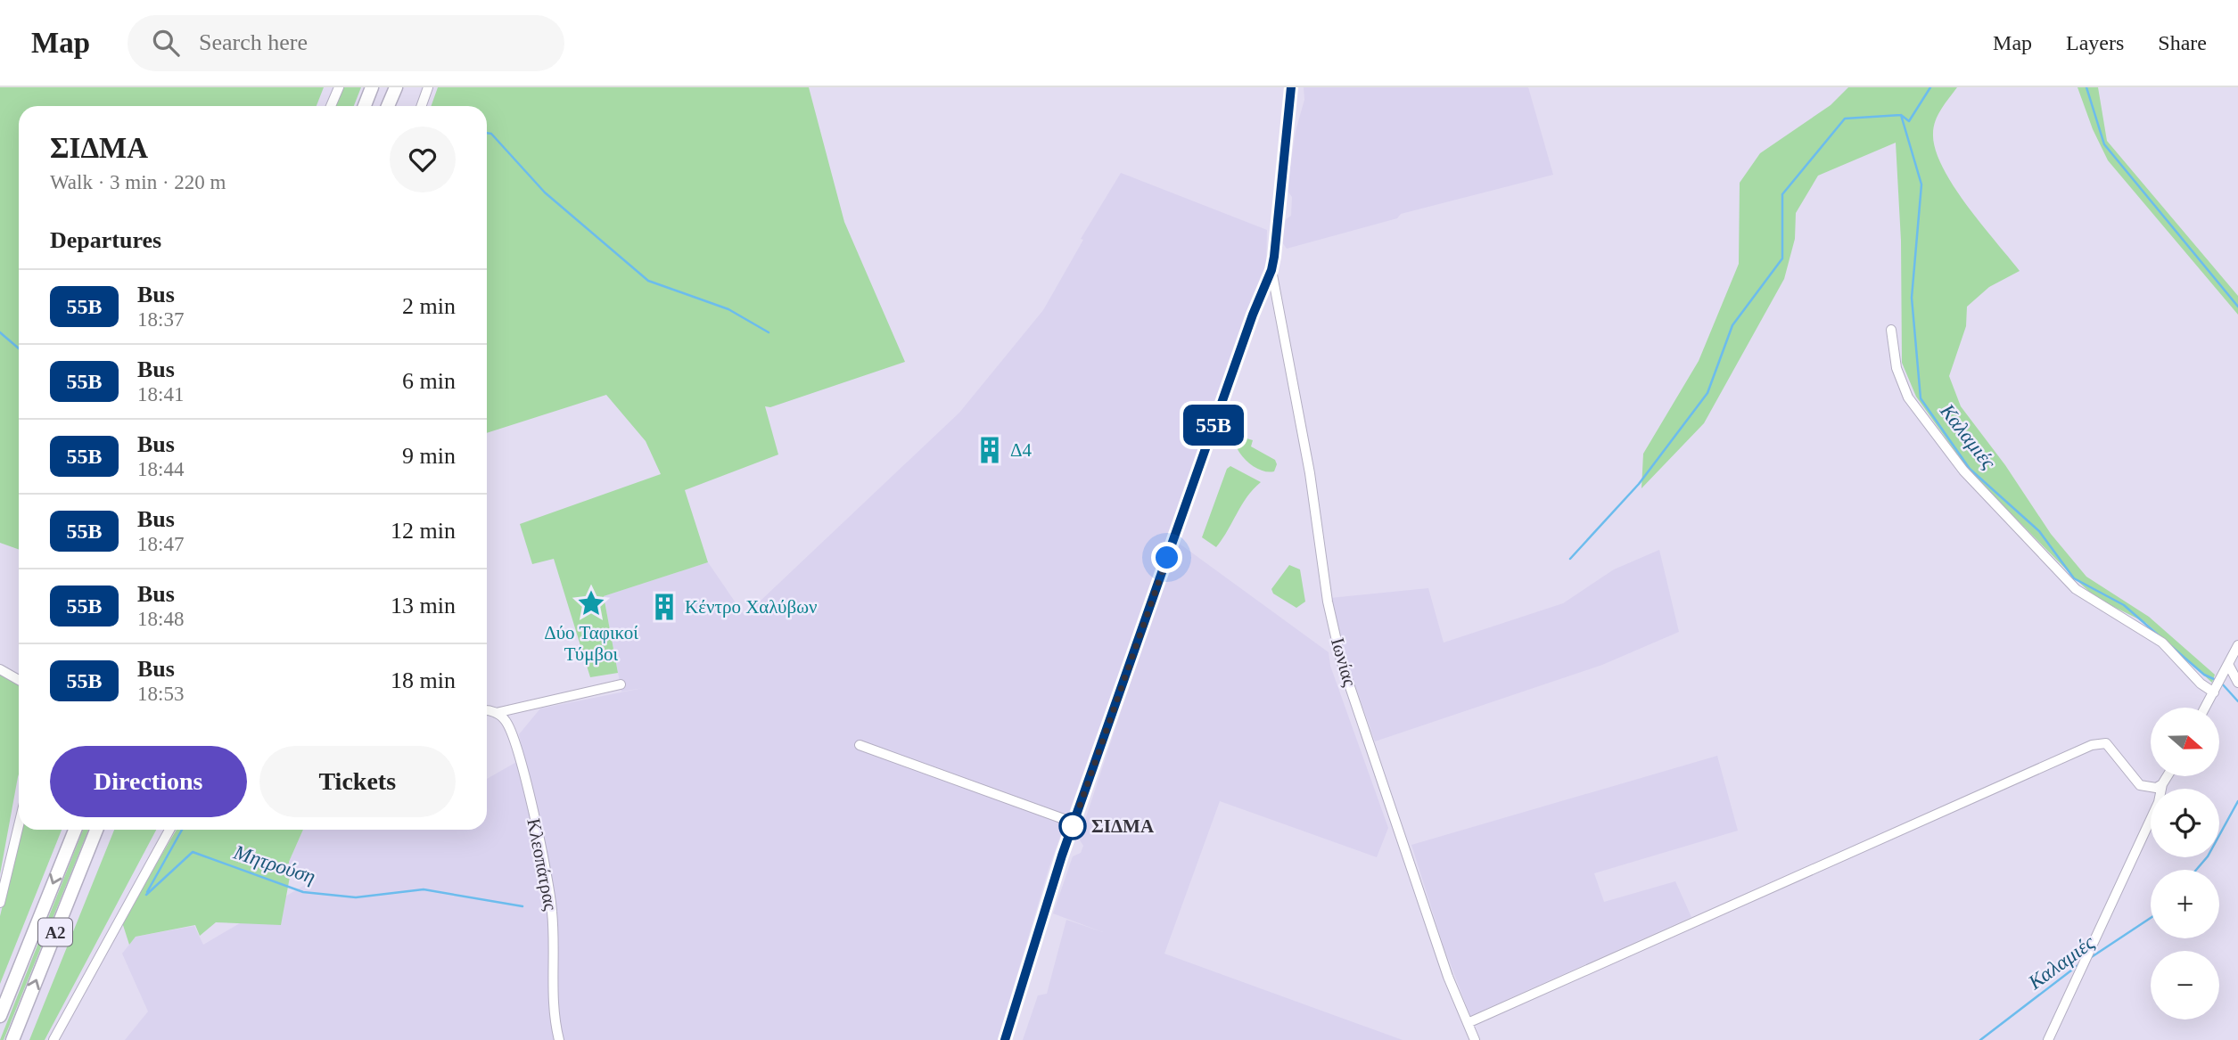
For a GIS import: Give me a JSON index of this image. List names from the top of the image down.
{
  "streets": {
    "highway": ["Α2"],
    "street": ["Ιωνίας", "Κλεοπάτρας"]
  },
  "water": ["Καλαμιές", "Μητρούση"],
  "places": {
    "building": ["Δ4", "Κέντρο Χαλύβων"],
    "place": ["Δύο Ταφικοί Τύμβοι"],
    "other": ["ΣΙΔΜΑ"]
  },
  "lines": ["bus line 55Β"],
  "north": "right",
  "page": {
    "header": "Map",
    "search": "Search here",
    "nav": ["Map", "Layers", "Share"],
    "on_map": "55Β",
    "heading": [
      ["ΣΙΔΜΑ", "Walk · 3 min · 220 m"],
      "Departures"
    ],
    "list": [
      {
        "mark": "55Β",
        "name": "Bus",
        "note": "18:37",
        "value": "2 min"
      },
      {
        "mark": "55Β",
        "name": "Bus",
        "note": "18:41",
        "value": "6 min"
      },
      {
        "mark": "55Β",
        "name": "Bus",
        "note": "18:44",
        "value": "9 min"
      },
      {
        "mark": "55Β",
        "name": "Bus",
        "note": "18:47",
        "value": "12 min"
      },
      {
        "mark": "55Β",
        "name": "Bus",
        "note": "18:48",
        "value": "13 min"
      },
      {
        "mark": "55Β",
        "name": "Bus",
        "note": "18:53",
        "value": "18 min"
      }
    ],
    "map_buttons": ["+", "−"],
    "buttons": ["Directions", "Tickets"]
  }
}
